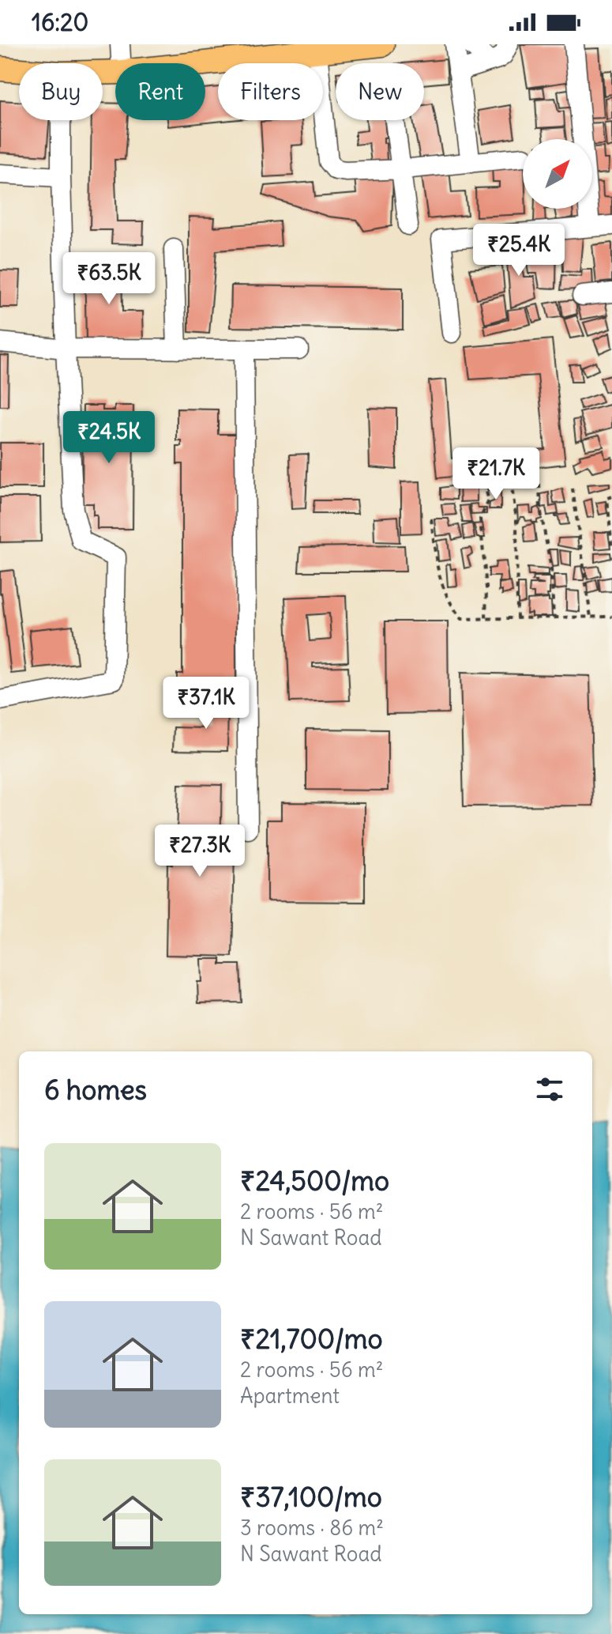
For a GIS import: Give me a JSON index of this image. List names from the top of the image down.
{
  "north": "top right",
  "page": {
    "status": "16:20",
    "chip": [
      "Buy",
      "Rent",
      "Filters",
      "New"
    ],
    "price": [
      "₹25.4K",
      "₹63.5K",
      "₹24.5K",
      "₹21.7K",
      "₹37.1K",
      "₹27.3K"
    ],
    "heading": "6 homes",
    "list": [
      {
        "name": "₹24,500/mo",
        "note": "2 rooms · 56 m² · N Sawant Road"
      },
      {
        "name": "₹21,700/mo",
        "note": "2 rooms · 56 m² · Apartment"
      },
      {
        "name": "₹37,100/mo",
        "note": "3 rooms · 86 m² · N Sawant Road"
      }
    ]
  }
}
